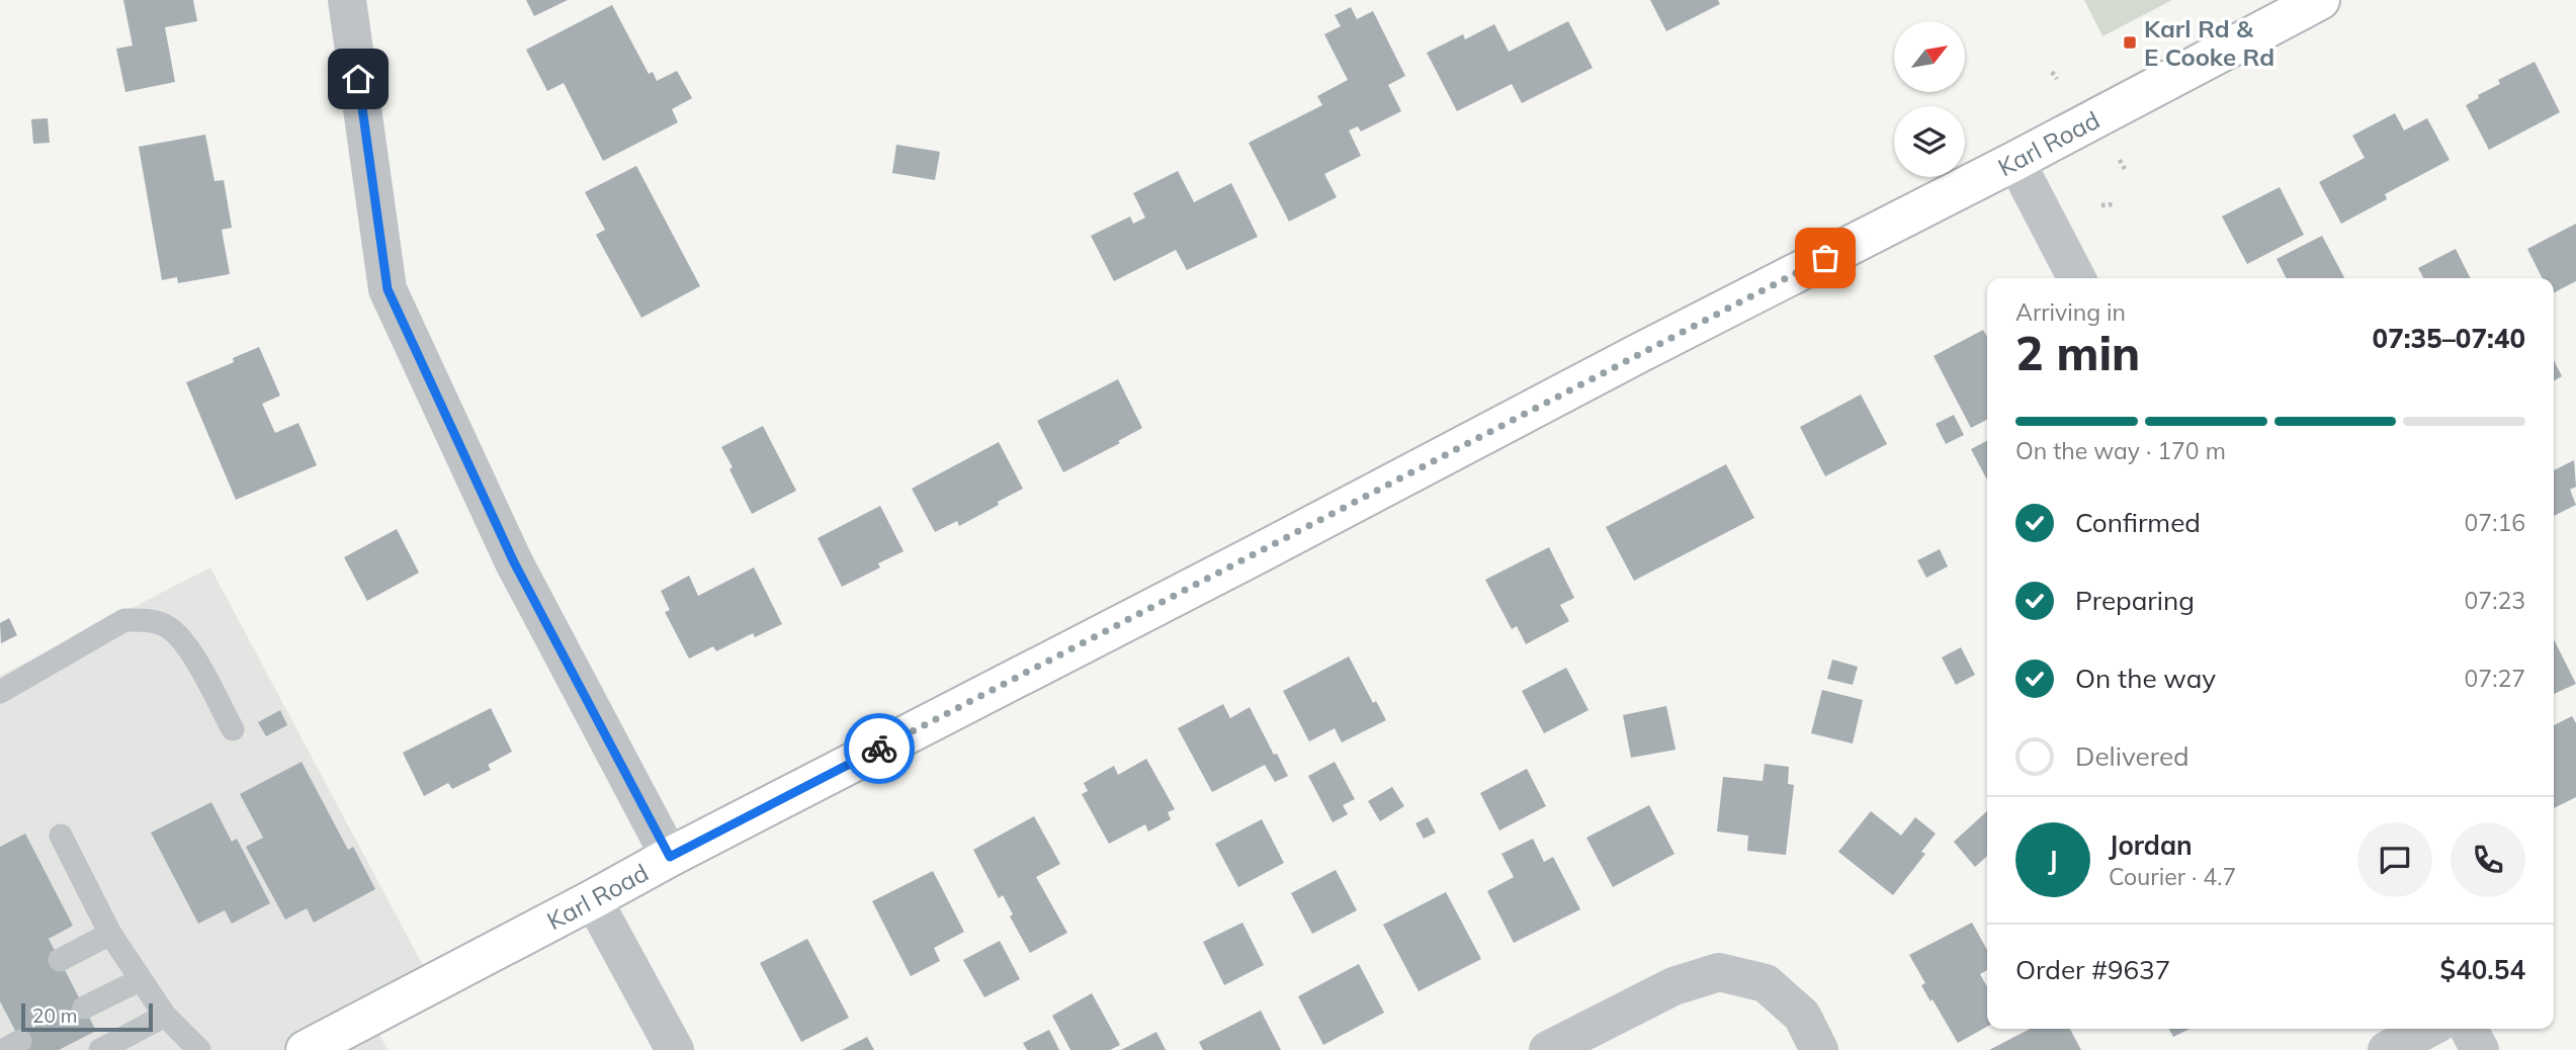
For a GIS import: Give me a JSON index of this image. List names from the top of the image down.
{
  "streets": {
    "main road": ["Karl Road"]
  },
  "places": {
    "transit": ["Karl Rd & E Cooke Rd"]
  },
  "scale_bar": "20 m",
  "north": "top right",
  "page": {
    "heading": ["2 min", "Arriving in", "07:35–07:40"],
    "panel": [
      "Jordan",
      "Courier · 4.7",
      "Order #9637",
      "$40.54"
    ],
    "bar": "On the way · 170 m",
    "list": [
      ["Confirmed", "07:16"],
      ["Preparing", "07:23"],
      ["On the way", "07:27"],
      "Delivered"
    ],
    "round": "J",
    "scale": "20 m"
  }
}
